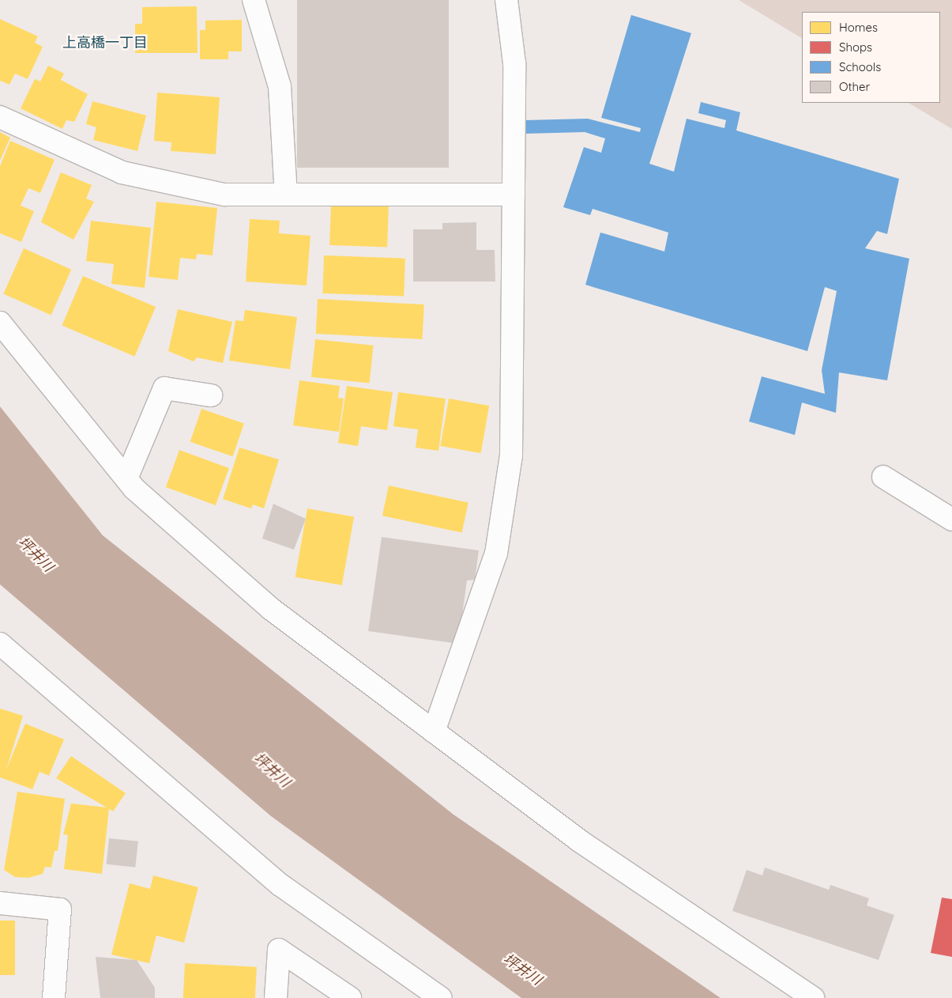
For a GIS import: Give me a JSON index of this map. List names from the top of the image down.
{
  "districts": ["上高橋一丁目"],
  "water": ["坪井川"],
  "legend": [
    "Homes",
    "Shops",
    "Schools",
    "Other"
  ]
}
